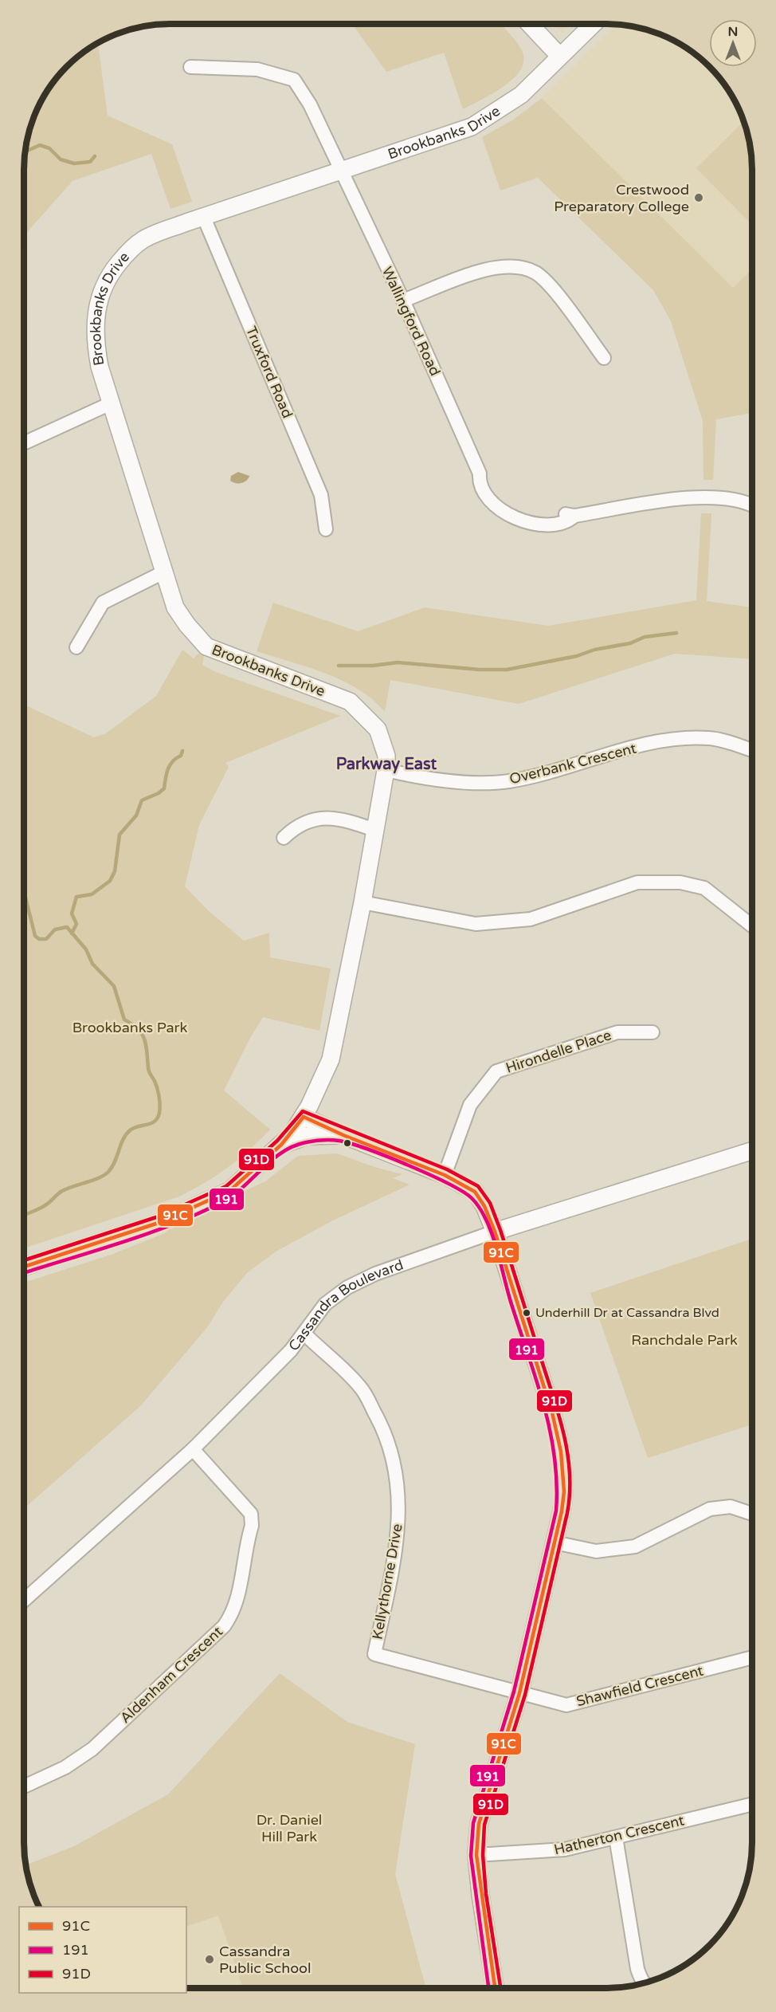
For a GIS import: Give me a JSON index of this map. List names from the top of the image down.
{
  "streets": {
    "street": [
      "Brookbanks Drive",
      "Wallingford Road",
      "Truxford Road",
      "Overbank Crescent",
      "Hirondelle Place",
      "Cassandra Boulevard",
      "Kellythorne Drive",
      "Aldenham Crescent",
      "Shawfield Crescent",
      "Hatherton Crescent"
    ]
  },
  "crossings": [
    ["Brookbanks Drive", "Wallingford Road"],
    ["Brookbanks Drive", "Truxford Road"],
    ["Brookbanks Drive", "Overbank Crescent"],
    ["Cassandra Boulevard", "Kellythorne Drive"],
    ["Cassandra Boulevard", "Aldenham Crescent"],
    ["Kellythorne Drive", "Shawfield Crescent"]
  ],
  "districts": ["Parkway East"],
  "parks": ["Brookbanks Park", "Ranchdale Park", "Dr. Daniel Hill Park"],
  "places": ["Crestwood Preparatory College", "Underhill Dr at Cassandra Blvd", "Cassandra Public School"],
  "lines": ["transit line 91D", "transit line 91C", "transit line 191"],
  "legend": ["91C", "191", "91D"],
  "north": "top"
}
